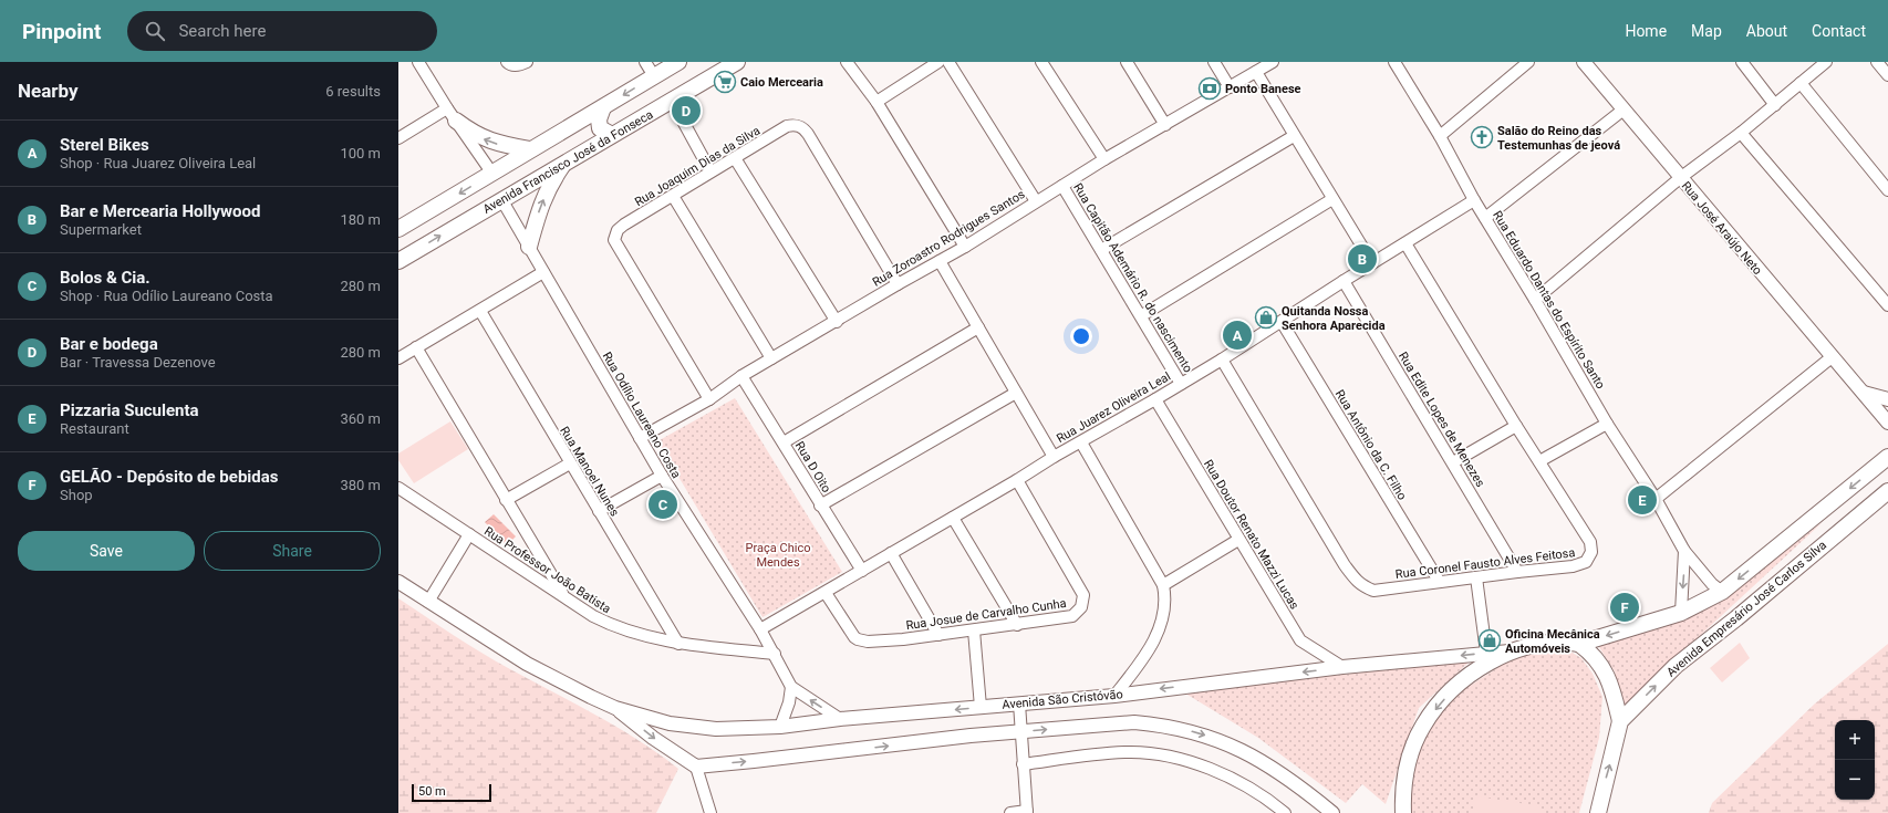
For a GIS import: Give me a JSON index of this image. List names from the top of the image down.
{
  "streets": {
    "main road": ["Avenida Francisco José da Fonseca", "Avenida Empresário José Carlos Silva"],
    "street": [
      "Rua Joaquim Dias da Silva",
      "Rua José Araújo Neto",
      "Rua Zoroastro Rodrigues Santos",
      "Rua Capitão Ademário R. do nascimento",
      "Rua Eduardo Dantas do Espírito Santo",
      "Rua Juarez Oliveira Leal",
      "Rua Odílio Laureano Costa",
      "Rua Edite Lopes de Menezes",
      "Rua Antônio da C. Filho",
      "Rua D Oito",
      "Rua Manoel Nunes",
      "Rua Doutor Renato Mazzi Lucas",
      "Rua Coronel Fausto Alves Feitosa",
      "Rua Professor João Batista",
      "Rua Josue de Carvalho Cunha",
      "Avenida São Cristóvão"
    ]
  },
  "crossings": [
    ["Avenida Francisco José da Fonseca", "Rua Odílio Laureano Costa"],
    ["Rua Joaquim Dias da Silva", "Rua Zoroastro Rodrigues Santos"],
    ["Rua Zoroastro Rodrigues Santos", "Rua Capitão Ademário R. do nascimento"],
    ["Rua Zoroastro Rodrigues Santos", "Rua Odílio Laureano Costa"],
    ["Rua Zoroastro Rodrigues Santos", "Rua D Oito"],
    ["Rua Capitão Ademário R. do nascimento", "Rua Juarez Oliveira Leal"],
    ["Rua Eduardo Dantas do Espírito Santo", "Rua Juarez Oliveira Leal"],
    ["Rua Juarez Oliveira Leal", "Rua Odílio Laureano Costa"],
    ["Rua Juarez Oliveira Leal", "Rua Edite Lopes de Menezes"],
    ["Rua Juarez Oliveira Leal", "Rua Antônio da C. Filho"],
    ["Rua Juarez Oliveira Leal", "Rua D Oito"],
    ["Rua Juarez Oliveira Leal", "Rua Doutor Renato Mazzi Lucas"],
    ["Rua Juarez Oliveira Leal", "Rua Coronel Fausto Alves Feitosa"],
    ["Rua Juarez Oliveira Leal", "Rua Josue de Carvalho Cunha"],
    ["Rua Odílio Laureano Costa", "Rua Professor João Batista"],
    ["Rua Edite Lopes de Menezes", "Rua Coronel Fausto Alves Feitosa"],
    ["Rua Antônio da C. Filho", "Rua Coronel Fausto Alves Feitosa"],
    ["Rua Manoel Nunes", "Rua Professor João Batista"],
    ["Rua Doutor Renato Mazzi Lucas", "Avenida São Cristóvão"]
  ],
  "parks": ["Praça Chico Mendes"],
  "places": {
    "supermarket": ["Caio Mercearia"],
    "bank": ["Ponto Banese"],
    "church": ["Salão do Reino das Testemunhas de jeová"],
    "shop": ["Quitanda Nossa Senhora Aparecida", "Oficina Mecânica Automóveis"]
  },
  "scale_bar": "50 m",
  "page": {
    "header": "Pinpoint",
    "search": "Search here",
    "nav": [
      "Home",
      "Map",
      "About",
      "Contact"
    ],
    "heading": ["Nearby", "6 results"],
    "pins": [
      "D",
      "B",
      "A",
      "E",
      "C",
      "F"
    ],
    "list": [
      {
        "mark": "A",
        "name": "Sterel Bikes",
        "note": "Shop · Rua Juarez Oliveira Leal",
        "value": "100 m"
      },
      {
        "mark": "B",
        "name": "Bar e Mercearia Hollywood",
        "note": "Supermarket",
        "value": "180 m"
      },
      {
        "mark": "C",
        "name": "Bolos & Cia.",
        "note": "Shop · Rua Odílio Laureano Costa",
        "value": "280 m"
      },
      {
        "mark": "D",
        "name": "Bar e bodega",
        "note": "Bar · Travessa Dezenove",
        "value": "280 m"
      },
      {
        "mark": "E",
        "name": "Pizzaria Suculenta",
        "note": "Restaurant",
        "value": "360 m"
      },
      {
        "mark": "F",
        "name": "GELÃO - Depósito de bebidas",
        "note": "Shop",
        "value": "380 m"
      }
    ],
    "buttons": ["Save", "Share"],
    "map_buttons": ["+", "−"],
    "scale": "50 m"
  }
}
